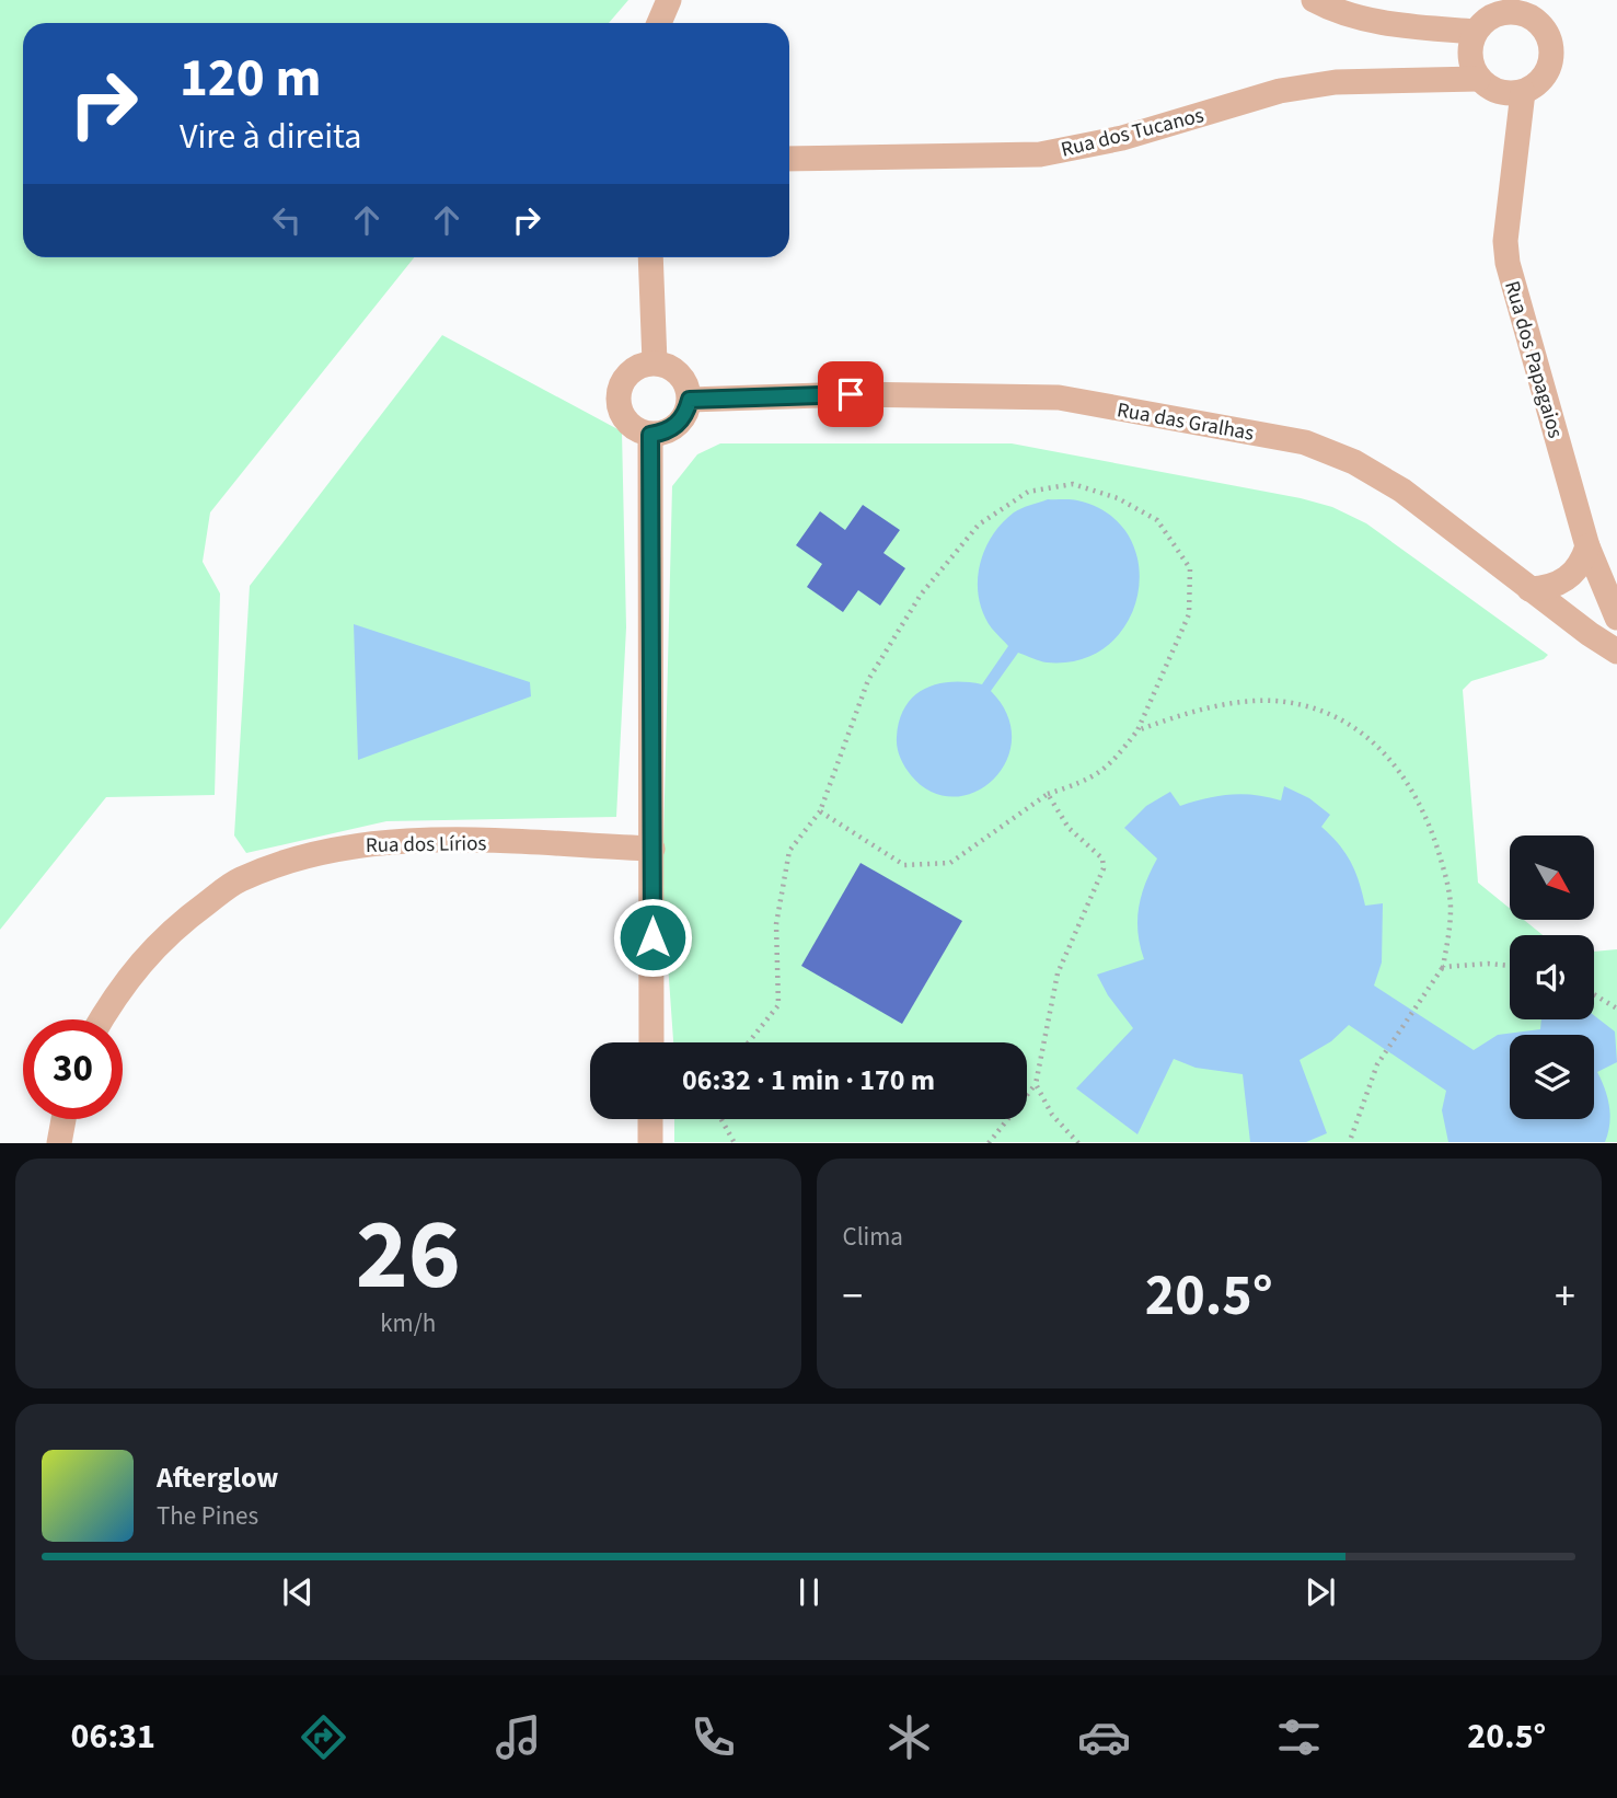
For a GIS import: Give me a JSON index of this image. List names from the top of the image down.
{
  "streets": {
    "street": [
      "Rua dos Tucanos",
      "Rua dos Papagaios",
      "Rua das Gralhas",
      "Rua dos Lírios"
    ]
  },
  "crossings": [
    ["Rua dos Tucanos", "Rua dos Papagaios"]
  ],
  "north": "bottom right",
  "page": {
    "turn": ["120 m", "Vire à direita"],
    "limit": "30",
    "trip": "06:32 · 1 min · 170 m",
    "tile": [
      ["26", "km/h"],
      "Clima"
    ],
    "heat": ["−", "20.5°", "+"],
    "song": ["Afterglow", "The Pines"],
    "tabs": ["06:31", "20.5°"]
  }
}
